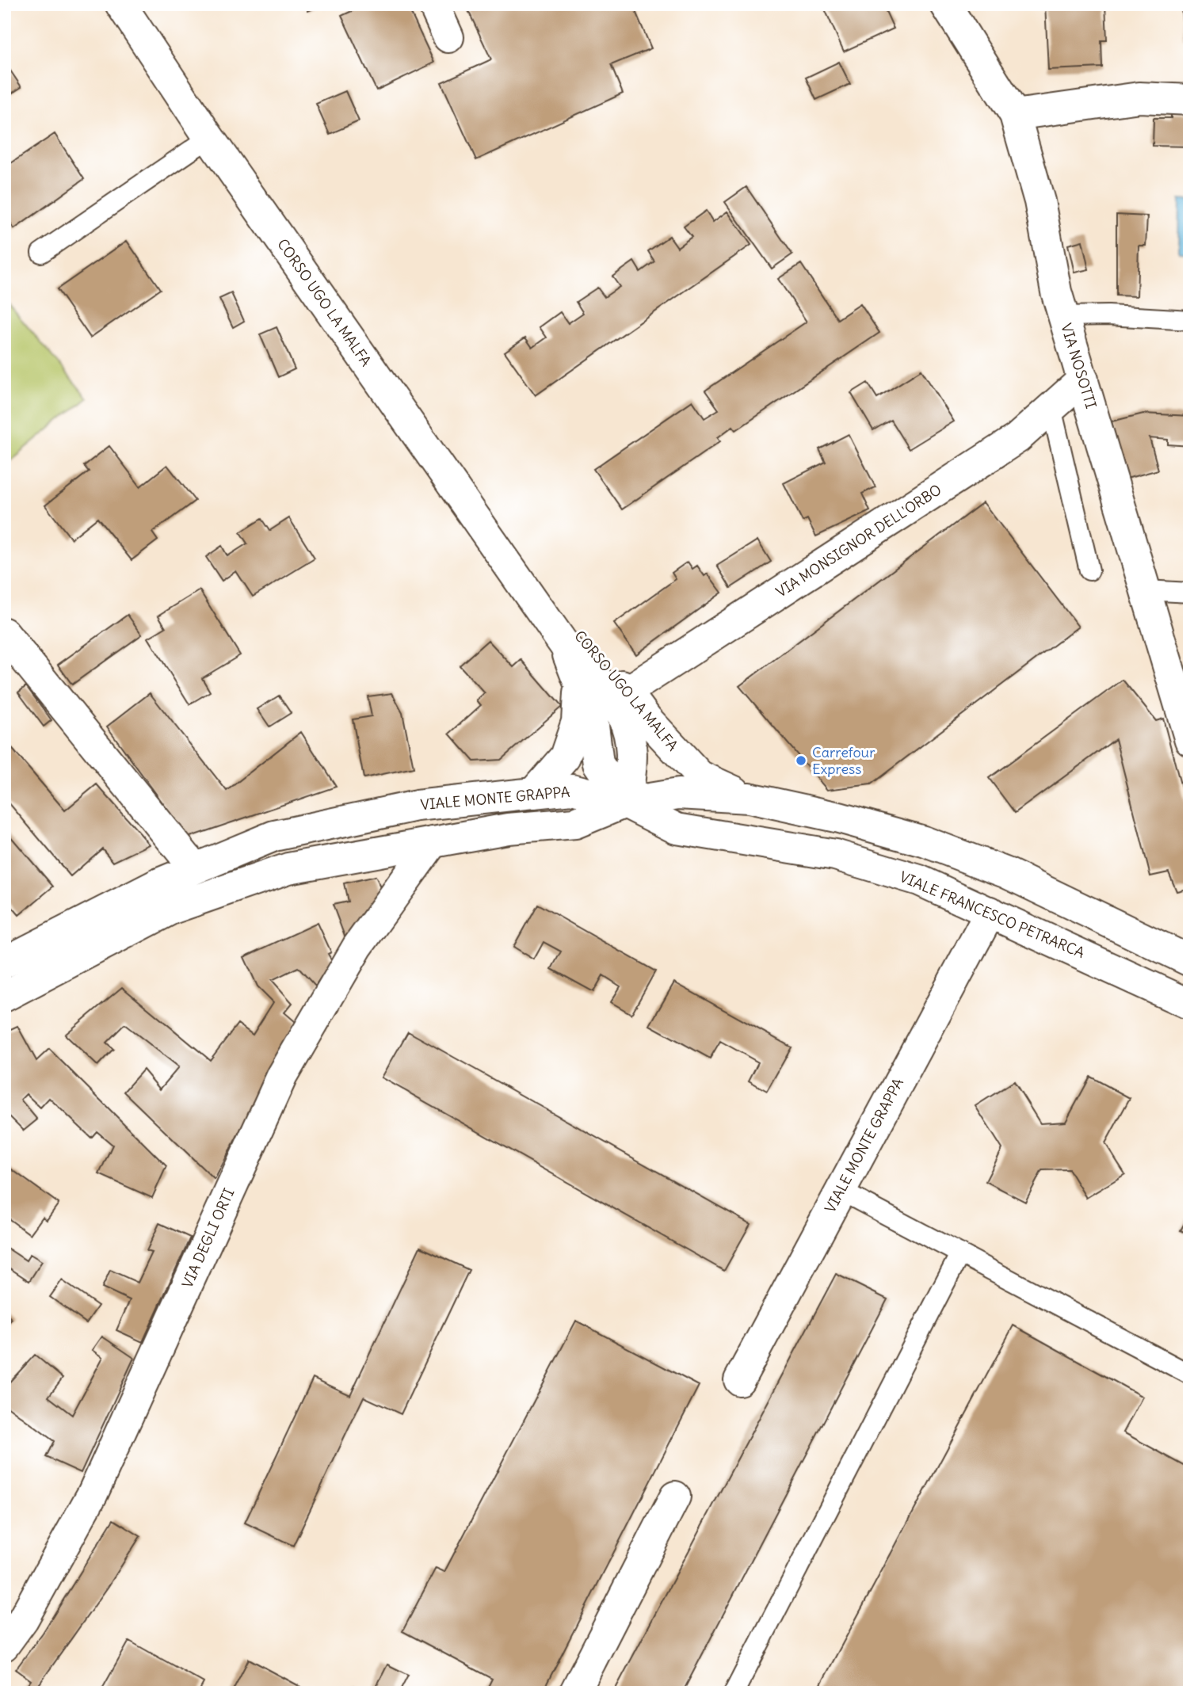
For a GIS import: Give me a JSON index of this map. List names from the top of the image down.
{
  "streets": {
    "street": [
      "CORSO UGO LA MALFA",
      "VIA NOSOTTI",
      "VIA MONSIGNOR DELL'ORBO",
      "VIALE MONTE GRAPPA",
      "VIALE FRANCESCO PETRARCA",
      "VIA DEGLI ORTI"
    ]
  },
  "crossings": [
    ["CORSO UGO LA MALFA", "VIA MONSIGNOR DELL'ORBO"],
    ["CORSO UGO LA MALFA", "VIALE MONTE GRAPPA"],
    ["CORSO UGO LA MALFA", "VIALE FRANCESCO PETRARCA"],
    ["VIA NOSOTTI", "VIA MONSIGNOR DELL'ORBO"],
    ["VIALE MONTE GRAPPA", "VIALE FRANCESCO PETRARCA"]
  ],
  "places": ["Carrefour Express"]
}
